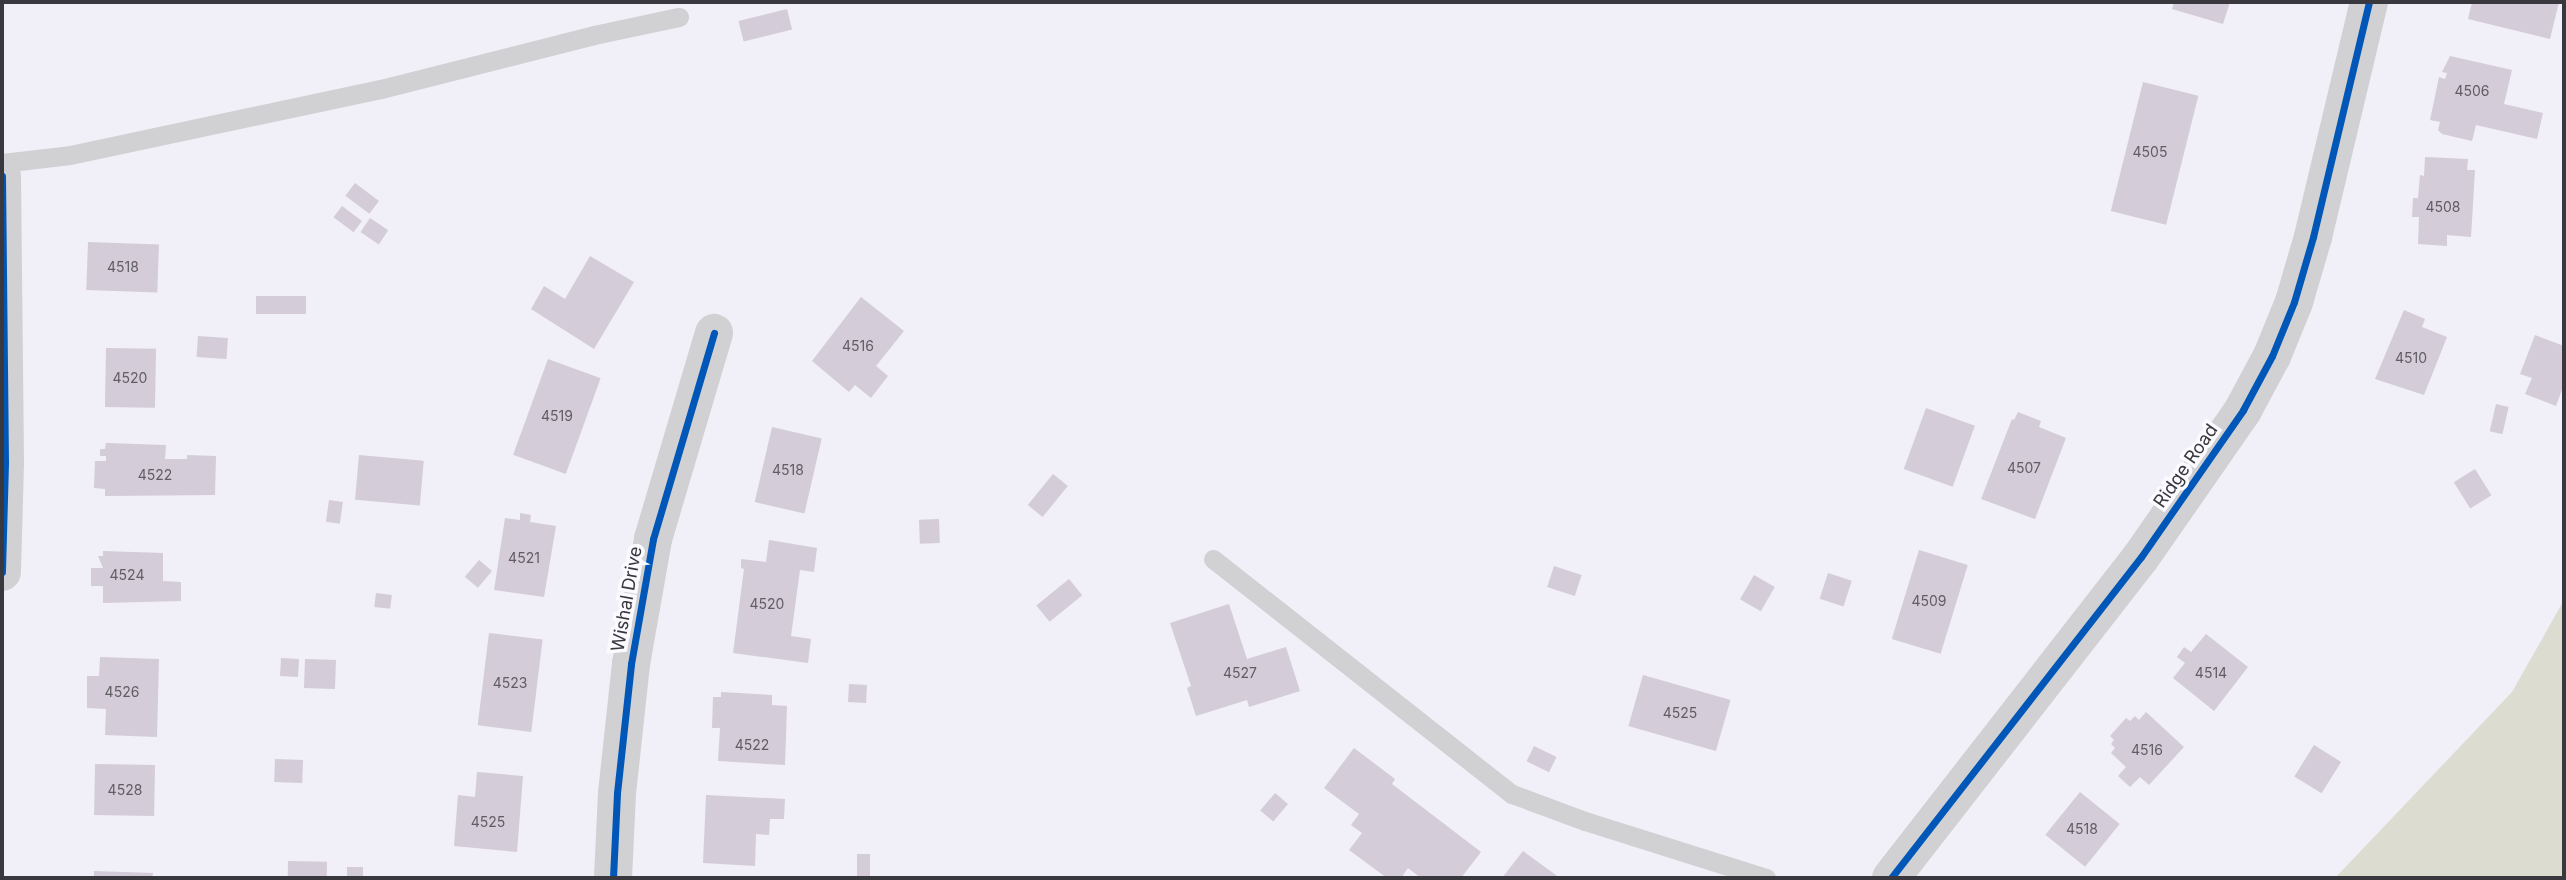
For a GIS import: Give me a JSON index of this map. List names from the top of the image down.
{
  "streets": {
    "street": ["Ridge Road", "Wishal Drive"]
  },
  "house_numbers": [
    "4506",
    "4505",
    "4508",
    "4518",
    "4516",
    "4510",
    "4520",
    "4519",
    "4507",
    "4518",
    "4522",
    "4521",
    "4524",
    "4509",
    "4520",
    "4527",
    "4514",
    "4523",
    "4526",
    "4525",
    "4522",
    "4516",
    "4528",
    "4525",
    "4518"
  ]
}
